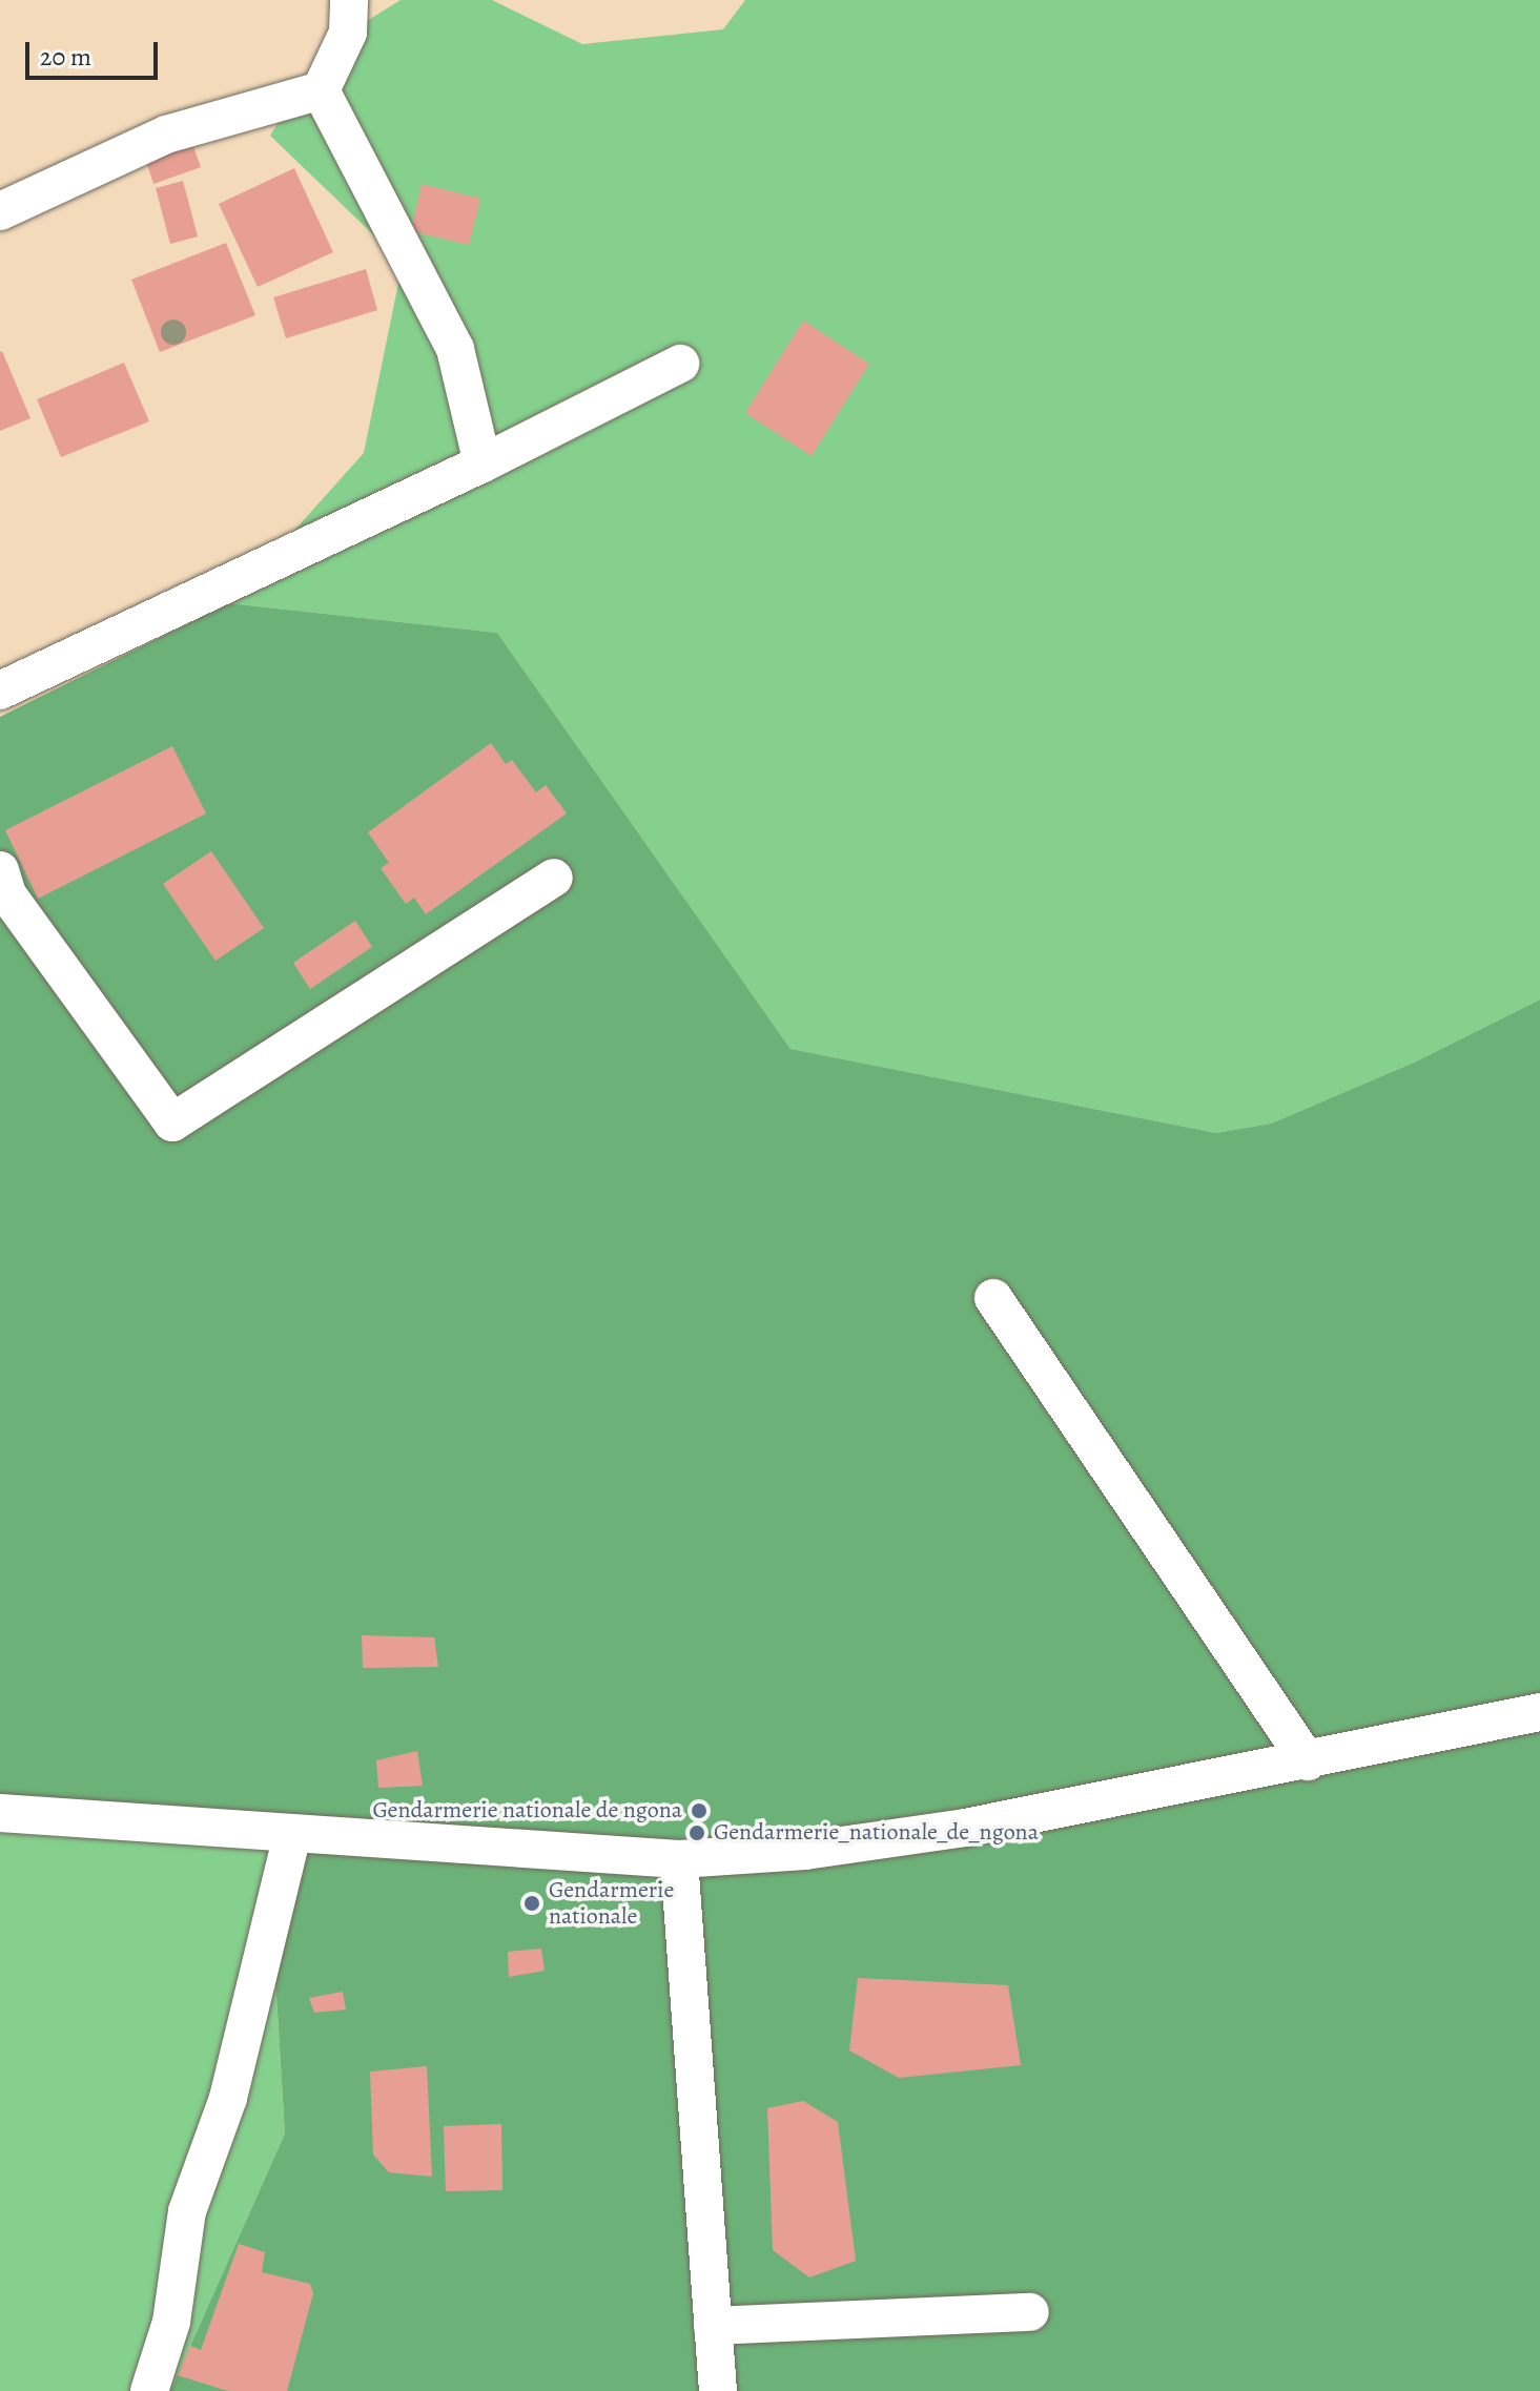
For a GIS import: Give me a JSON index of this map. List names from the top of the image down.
{
  "places": ["Gendarmerie nationale de ngona", "Gendarmerie_nationale_de_ngona", "Gendarmerie nationale"],
  "scale_bar": "20 m"
}
